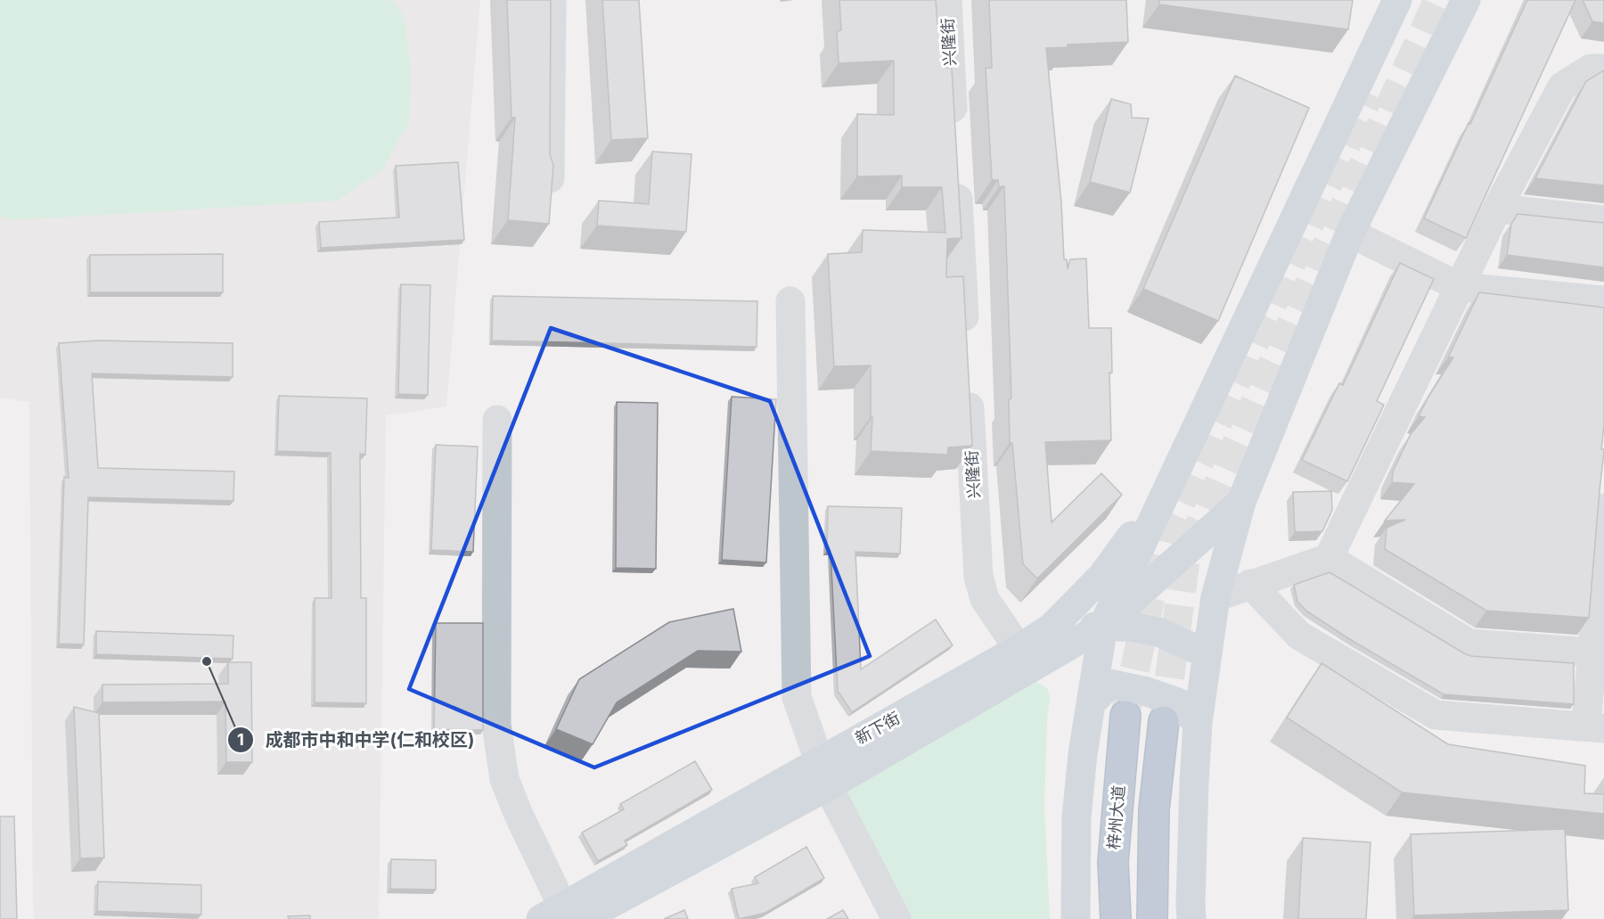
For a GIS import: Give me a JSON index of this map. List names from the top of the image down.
{
  "streets": {
    "highway": ["梓州大道"],
    "main road": ["新下街"],
    "street": ["兴隆街"]
  },
  "crossings": [
    ["兴隆街", "新下街"]
  ],
  "places": ["成都市中和中学(仁和校区)"]
}
